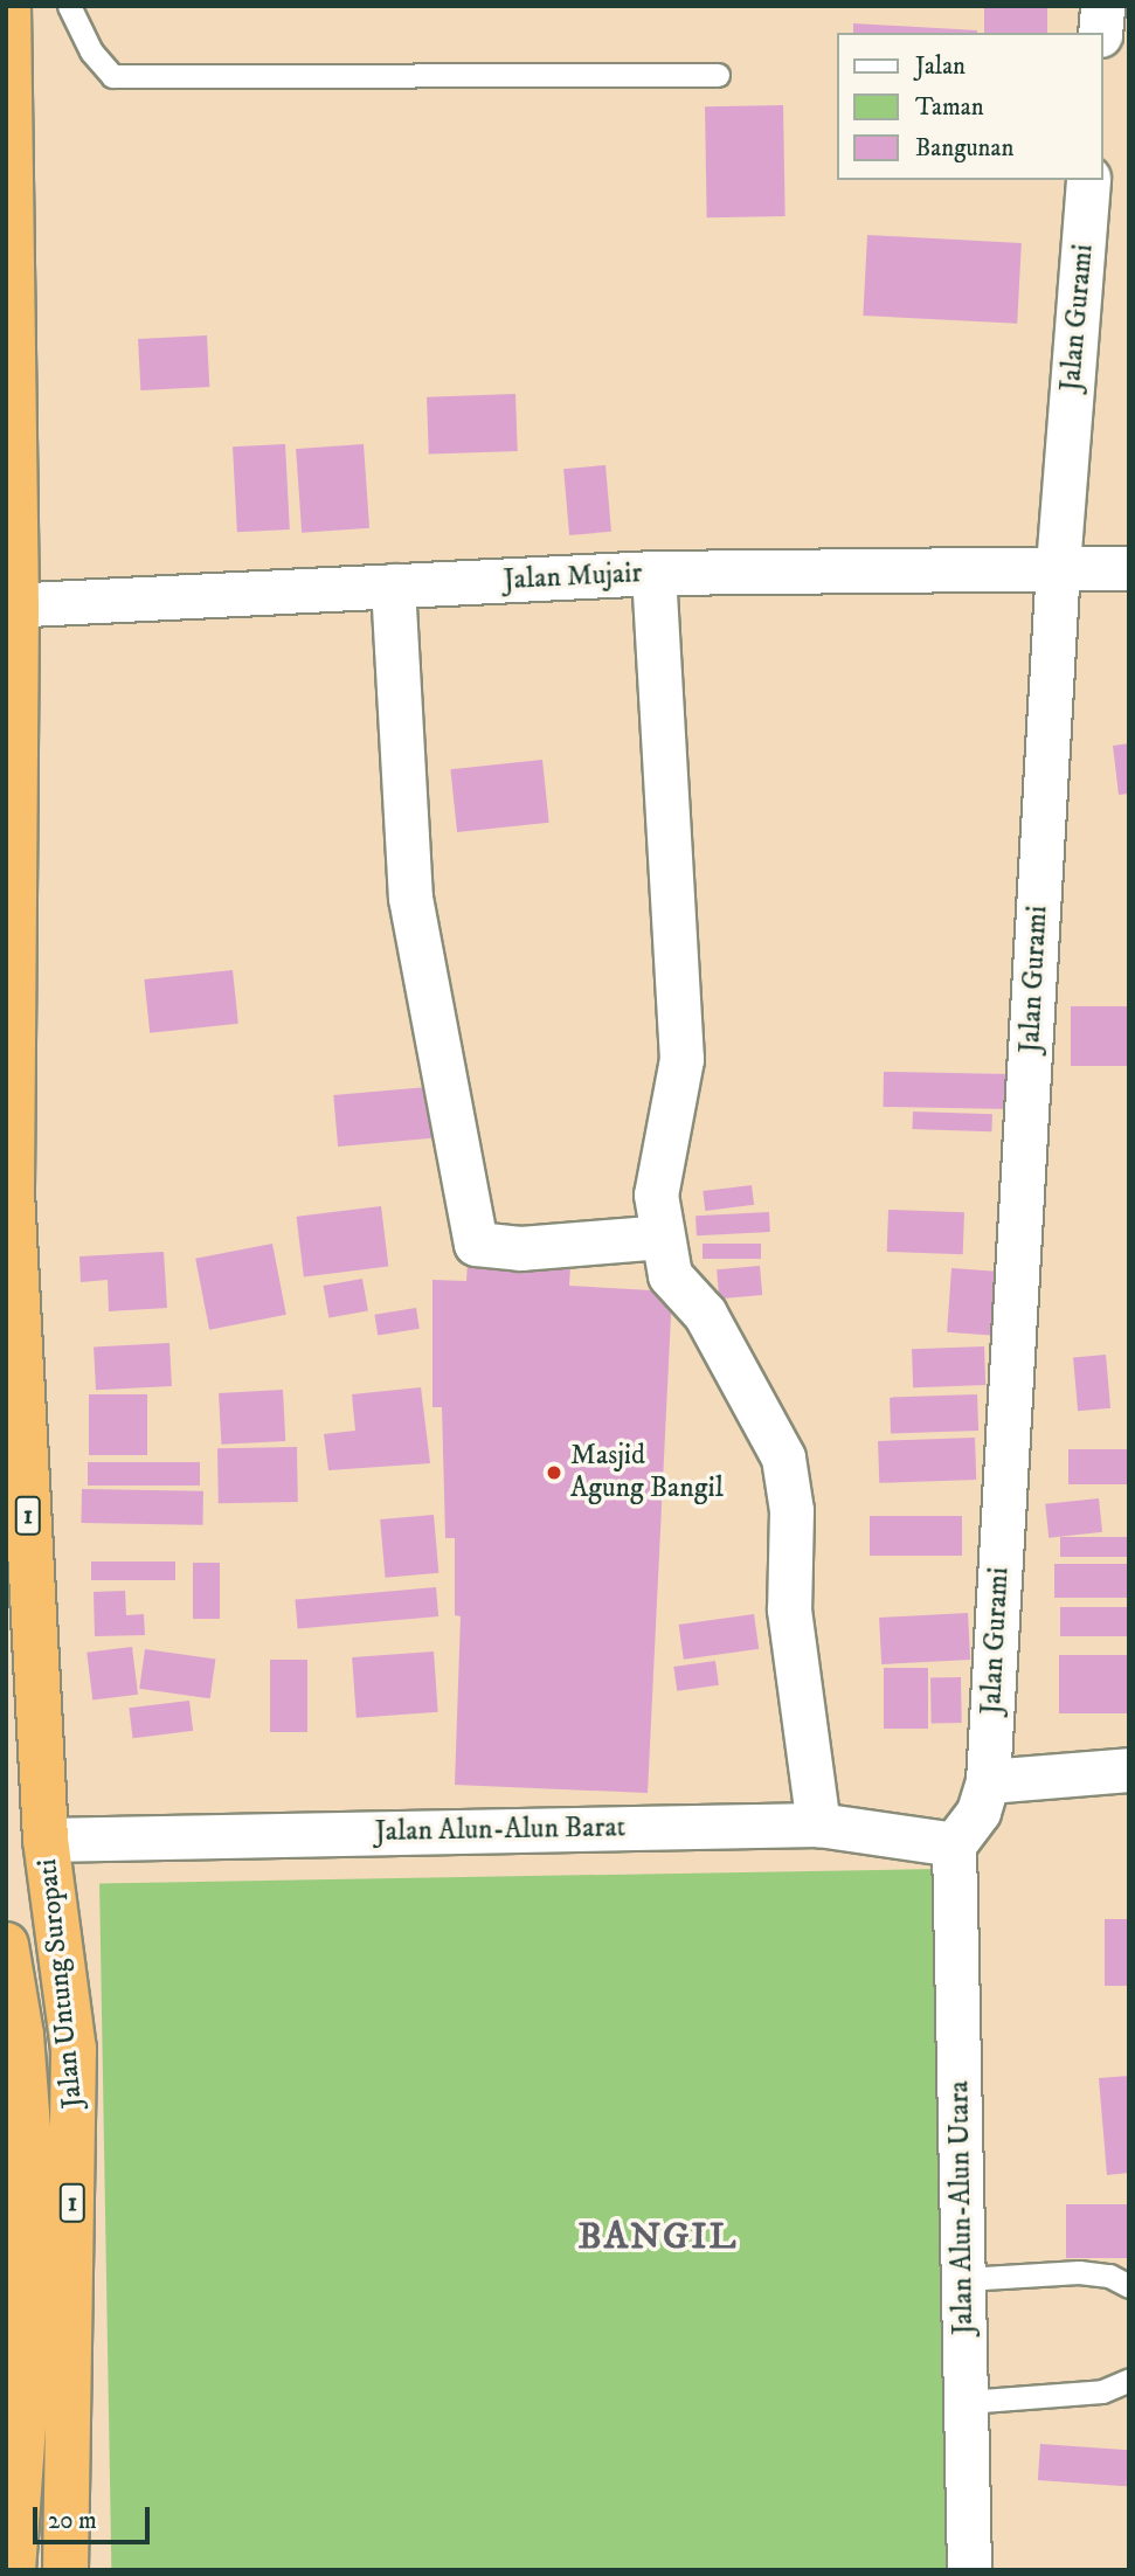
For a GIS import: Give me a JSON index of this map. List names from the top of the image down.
{
  "streets": {
    "highway": ["1", "Jalan Untung Suropati"],
    "street": [
      "Jalan Gurami",
      "Jalan Mujair",
      "Jalan Alun-Alun Barat",
      "Jalan Alun-Alun Utara"
    ]
  },
  "crossings": [
    ["Jalan Gurami", "Jalan Mujair"],
    ["Jalan Gurami", "Jalan Alun-Alun Barat"],
    ["Jalan Gurami", "Jalan Alun-Alun Utara"],
    ["Jalan Mujair", "1"],
    ["1", "Jalan Alun-Alun Barat"],
    ["1", "Jalan Untung Suropati"],
    ["Jalan Alun-Alun Barat", "Jalan Untung Suropati"],
    ["Jalan Alun-Alun Barat", "Jalan Alun-Alun Utara"]
  ],
  "districts": ["BANGIL"],
  "places": ["Masjid Agung Bangil"],
  "legend": ["Jalan", "Taman", "Bangunan"],
  "scale_bar": "20 m"
}
